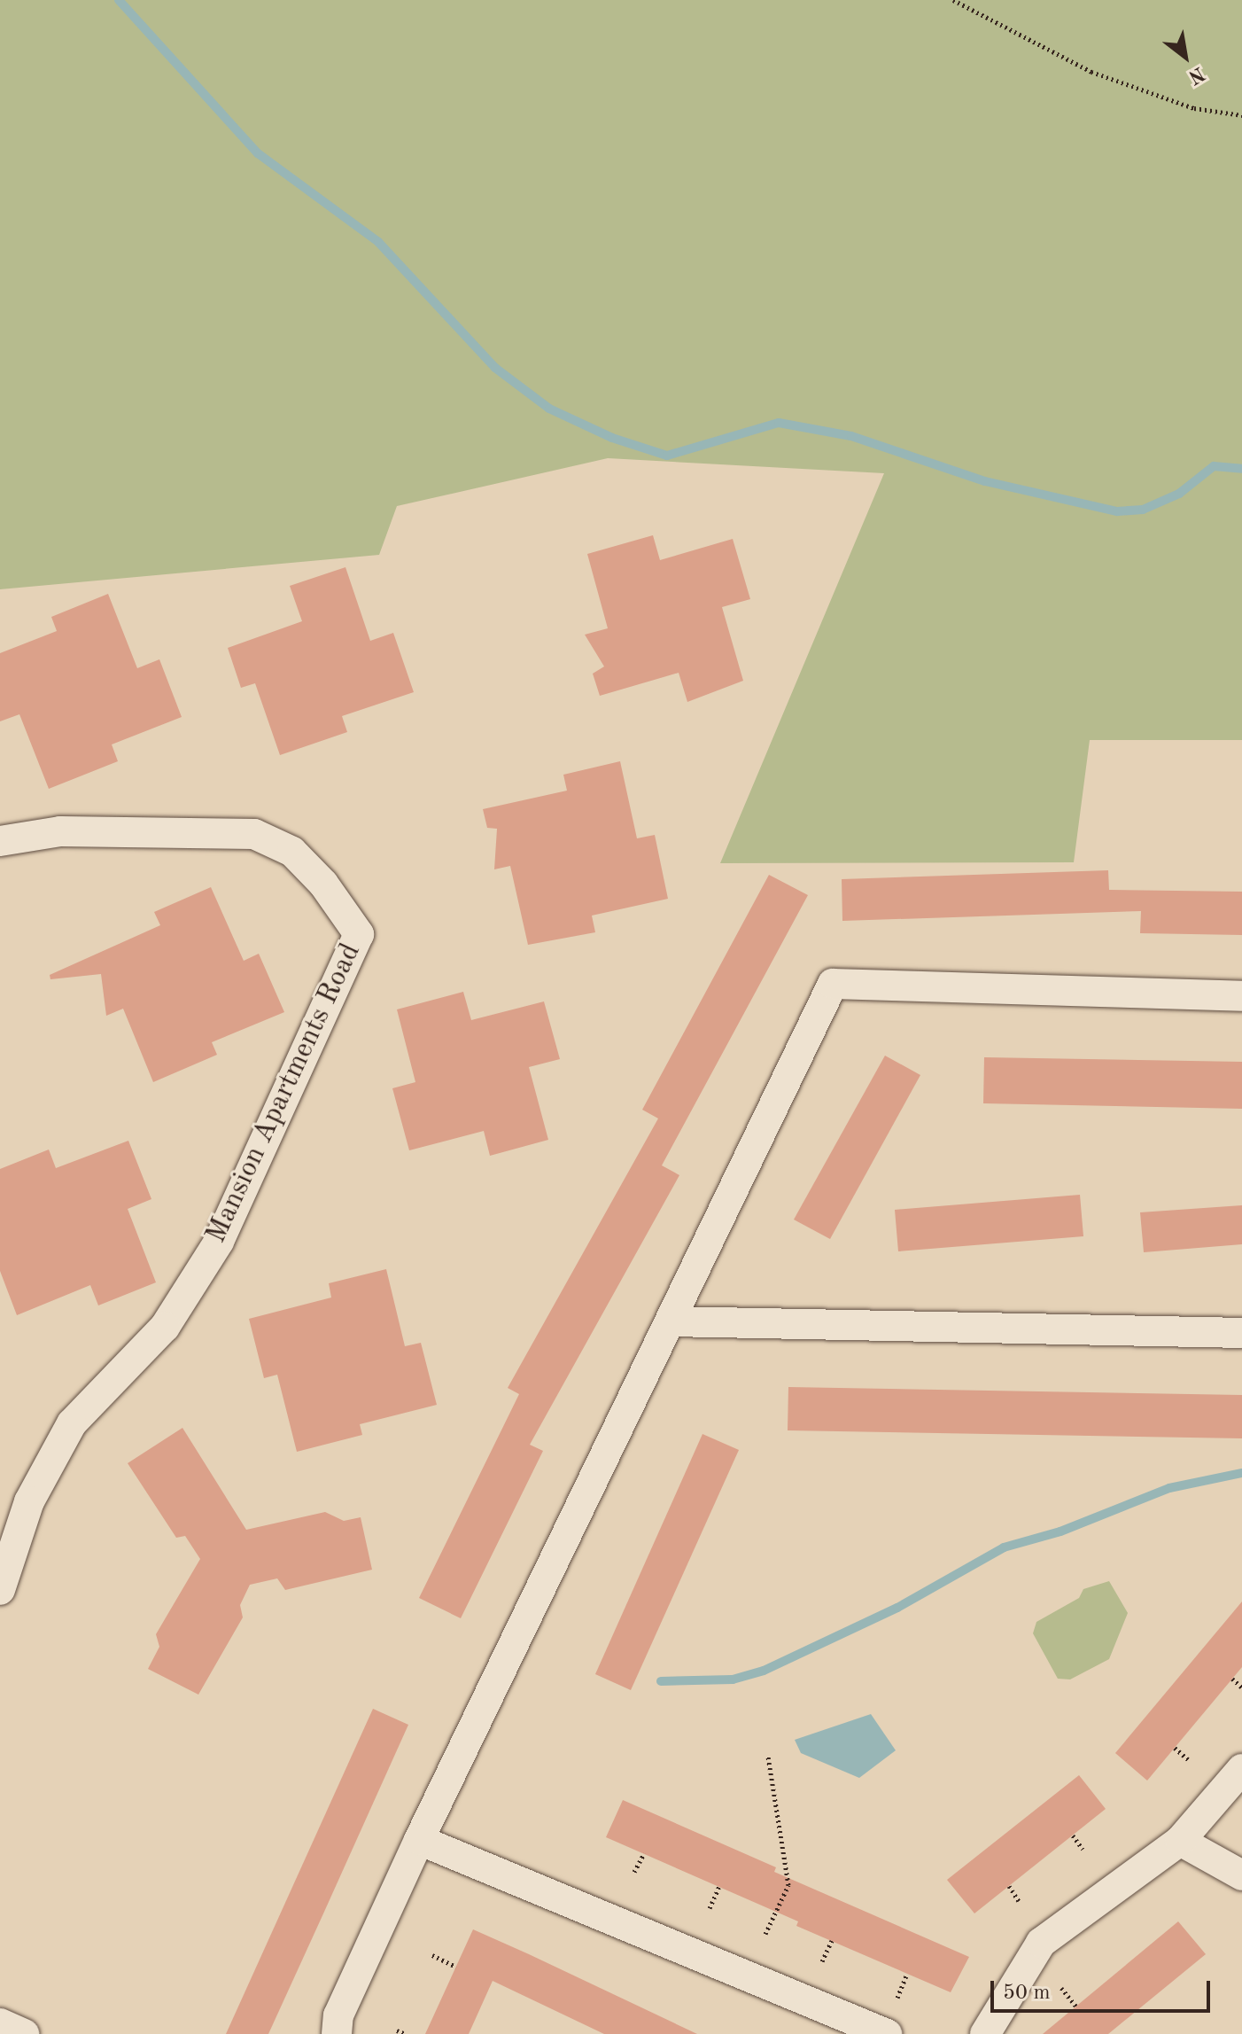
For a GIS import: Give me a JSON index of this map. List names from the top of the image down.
{
  "streets": {
    "street": ["Mansion Apartments Road"]
  },
  "scale_bar": "50 m",
  "north": "bottom right"
}
